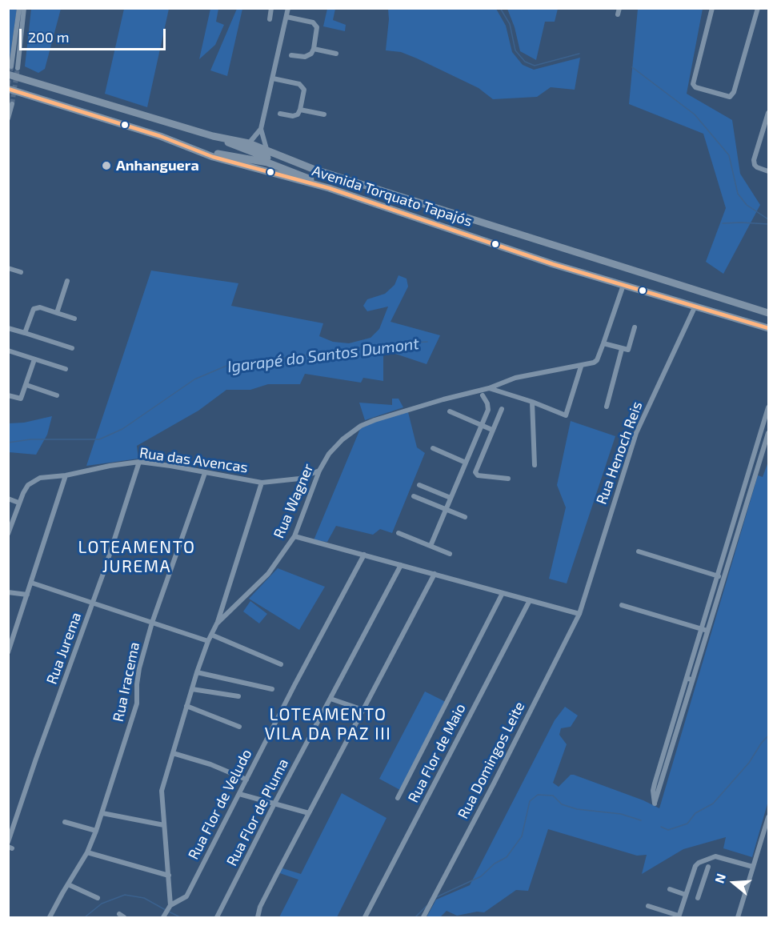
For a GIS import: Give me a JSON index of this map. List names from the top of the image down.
{
  "streets": {
    "highway": ["Avenida Torquato Tapajós"],
    "street": [
      "Rua Henoch Reis",
      "Rua das Avencas",
      "Rua Wagner",
      "Rua Jurema",
      "Rua Iracema",
      "Rua Flor de Maio",
      "Rua Domingos Leite",
      "Rua Flor de Veludo",
      "Rua Flor de Pluma"
    ]
  },
  "crossings": [
    ["Avenida Torquato Tapajós", "Rua Henoch Reis"],
    ["Avenida Torquato Tapajós", "Rua Wagner"],
    ["Rua Henoch Reis", "Rua Domingos Leite"],
    ["Rua das Avencas", "Rua Wagner"],
    ["Rua das Avencas", "Rua Jurema"],
    ["Rua das Avencas", "Rua Iracema"],
    ["Rua Wagner", "Rua Flor de Veludo"]
  ],
  "districts": ["LOTEAMENTO JUREMA", "LOTEAMENTO VILA DA PAZ III"],
  "water": ["Igarapé do Santos Dumont"],
  "places": ["Anhanguera"],
  "scale_bar": "200 m",
  "north": "left"
}
